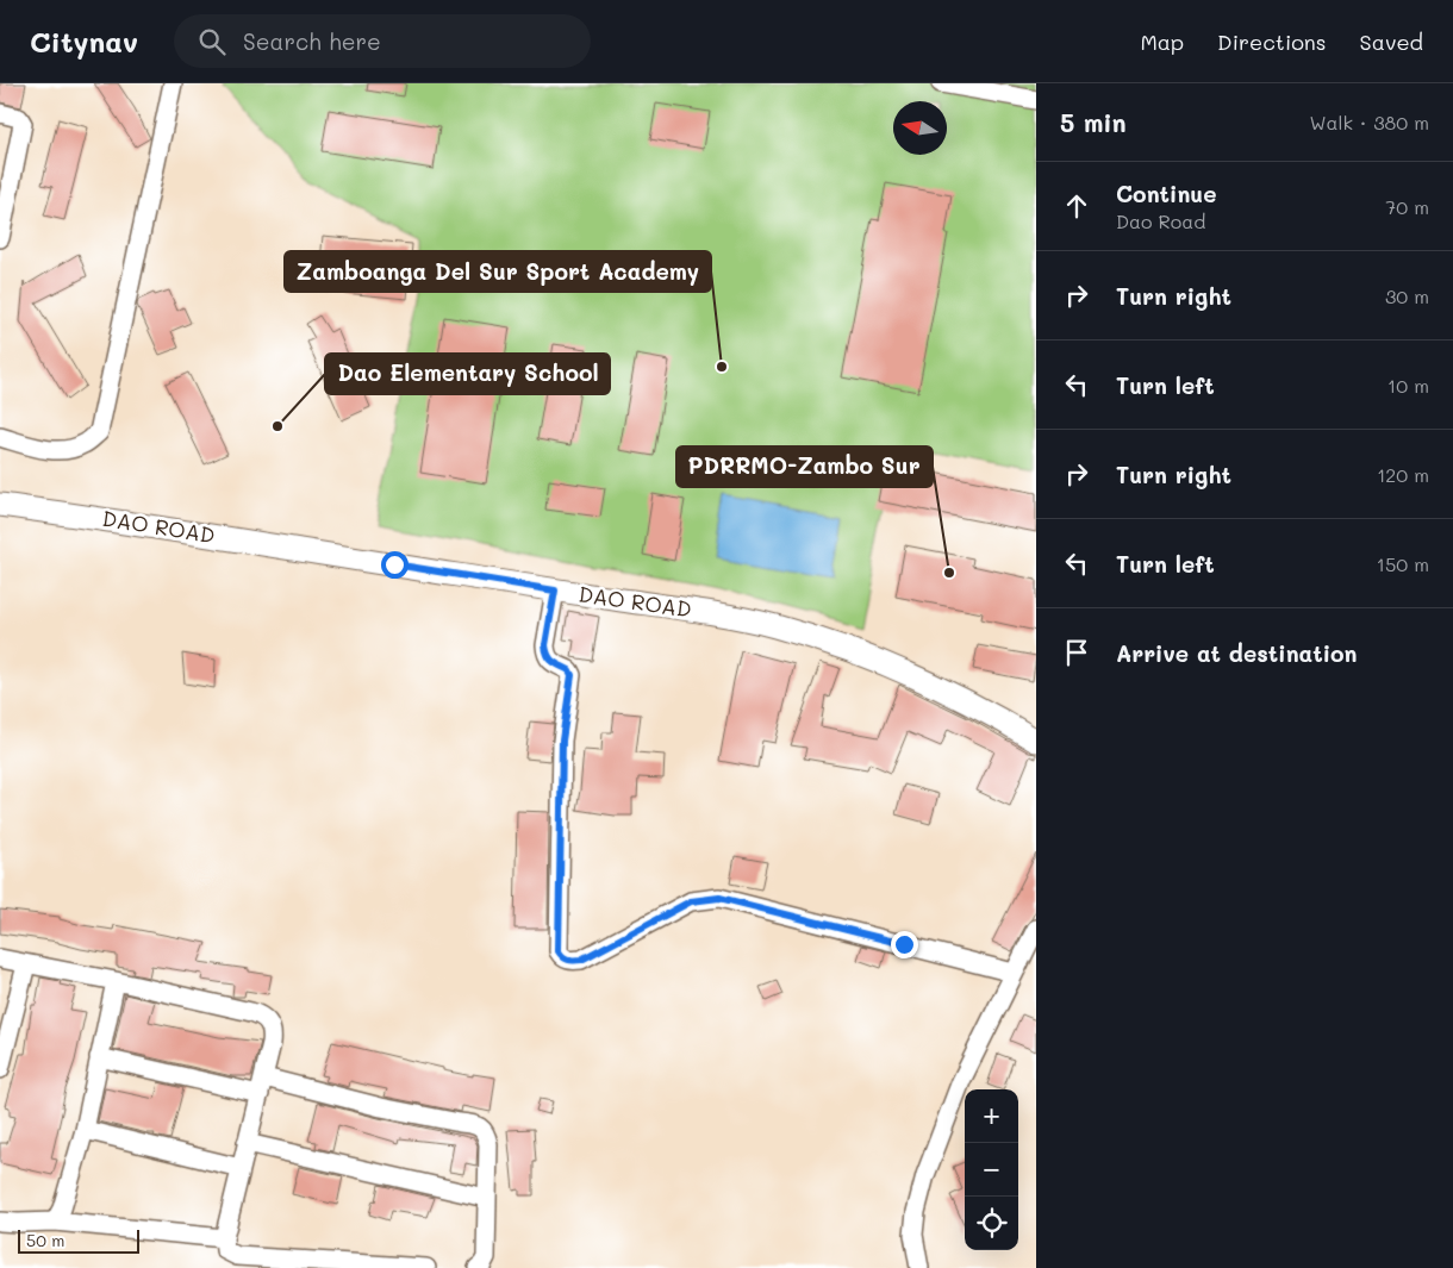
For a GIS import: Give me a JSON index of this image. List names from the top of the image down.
{
  "streets": {
    "street": ["DAO ROAD"]
  },
  "places": ["Zamboanga Del Sur Sport Academy", "Dao Elementary School", "PDRRMO-Zambo Sur"],
  "scale_bar": "50 m",
  "north": "left",
  "page": {
    "header": "Citynav",
    "search": "Search here",
    "nav": ["Map", "Directions", "Saved"],
    "heading": ["5 min", "Walk · 380 m"],
    "list": [
      ["Continue", "Dao Road", "70 m"],
      ["Turn right", "30 m"],
      ["Turn left", "10 m"],
      ["Turn right", "120 m"],
      ["Turn left", "150 m"],
      "Arrive at destination"
    ],
    "map_buttons": ["+", "−"],
    "scale": "50 m"
  }
}
